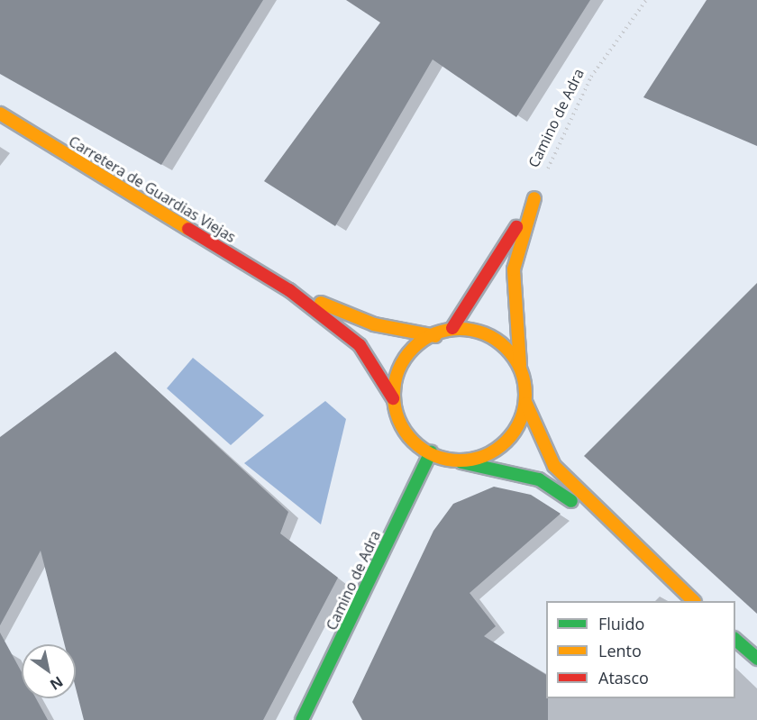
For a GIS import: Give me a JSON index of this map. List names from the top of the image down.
{
  "streets": {
    "street": ["Camino de Adra", "Carretera de Guardias Viejas"]
  },
  "crossings": [
    ["Camino de Adra", "Carretera de Guardias Viejas"]
  ],
  "legend": ["Fluido", "Lento", "Atasco"],
  "north": "bottom right"
}
